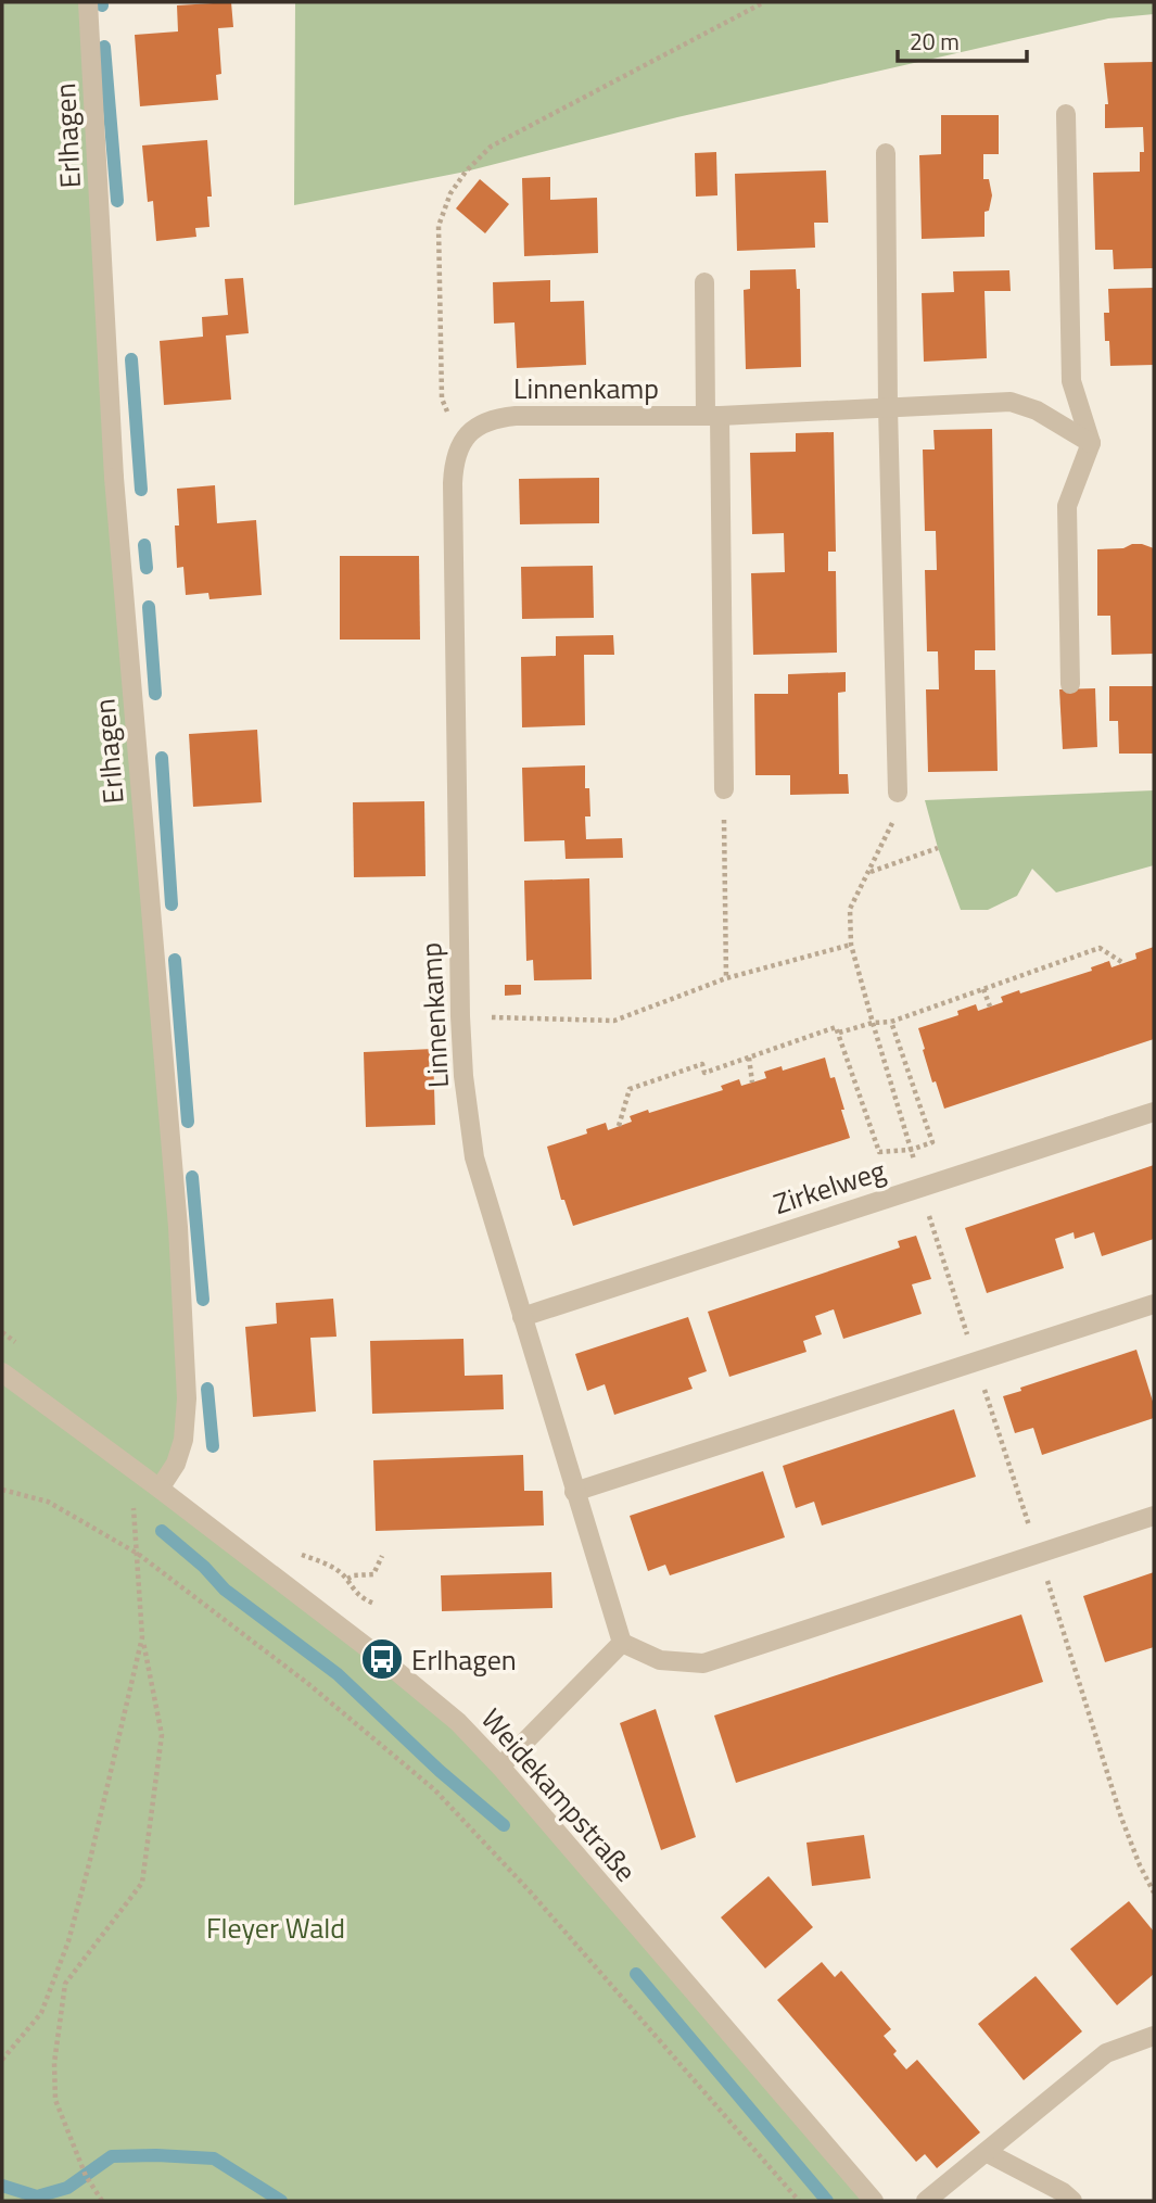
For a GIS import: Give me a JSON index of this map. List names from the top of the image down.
{
  "streets": {
    "street": [
      "Erlhagen",
      "Linnenkamp",
      "Zirkelweg",
      "Weidekampstraße"
    ]
  },
  "crossings": [
    ["Erlhagen", "Weidekampstraße"],
    ["Linnenkamp", "Zirkelweg"]
  ],
  "parks": ["Fleyer Wald"],
  "places": {
    "bus stop": ["Erlhagen"]
  },
  "scale_bar": "20 m"
}
